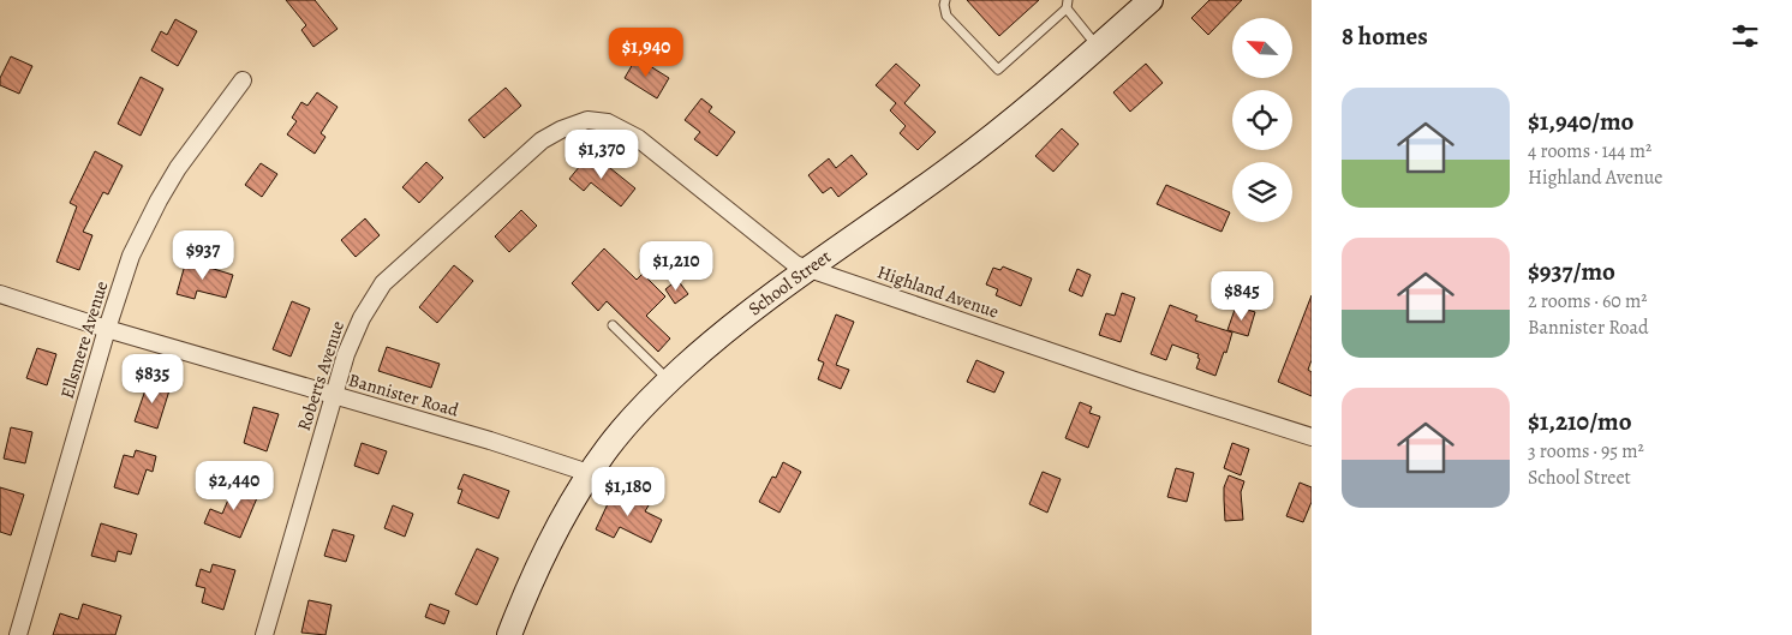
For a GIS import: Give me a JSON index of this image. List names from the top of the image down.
{
  "streets": {
    "street": [
      "School Street",
      "Highland Avenue",
      "Ellsmere Avenue",
      "Roberts Avenue",
      "Bannister Road"
    ]
  },
  "crossings": [
    ["School Street", "Highland Avenue"],
    ["School Street", "Bannister Road"],
    ["Highland Avenue", "Roberts Avenue"],
    ["Ellsmere Avenue", "Bannister Road"],
    ["Roberts Avenue", "Bannister Road"]
  ],
  "north": "top left",
  "page": {
    "heading": "8 homes",
    "price": [
      "$1,940",
      "$1,370",
      "$937",
      "$1,210",
      "$845",
      "$835",
      "$2,440",
      "$1,180"
    ],
    "list": [
      {
        "name": "$1,940/mo",
        "note": "4 rooms · 144 m² · Highland Avenue"
      },
      {
        "name": "$937/mo",
        "note": "2 rooms · 60 m² · Bannister Road"
      },
      {
        "name": "$1,210/mo",
        "note": "3 rooms · 95 m² · School Street"
      }
    ]
  }
}
